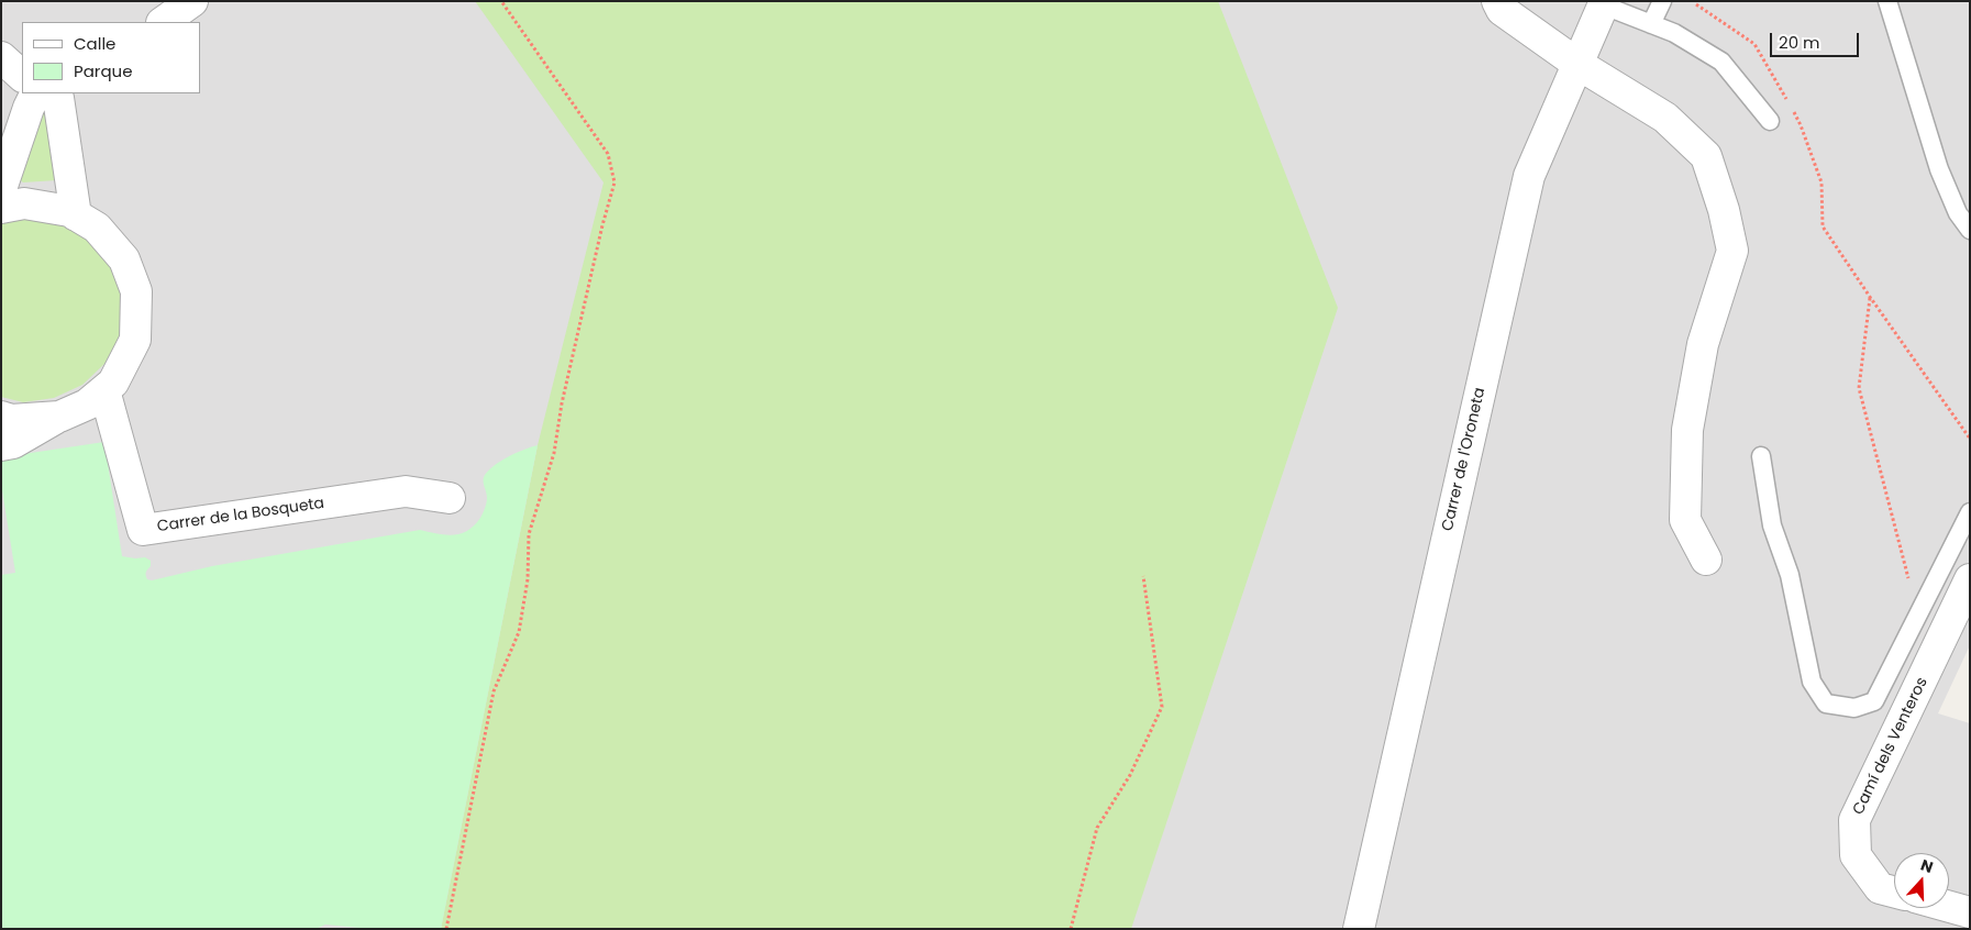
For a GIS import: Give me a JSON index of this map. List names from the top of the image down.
{
  "streets": {
    "street": ["Carrer de l'Oroneta", "Carrer de la Bosqueta", "Camí dels Venteros"]
  },
  "legend": ["Calle", "Parque"],
  "scale_bar": "20 m",
  "north": "top"
}
